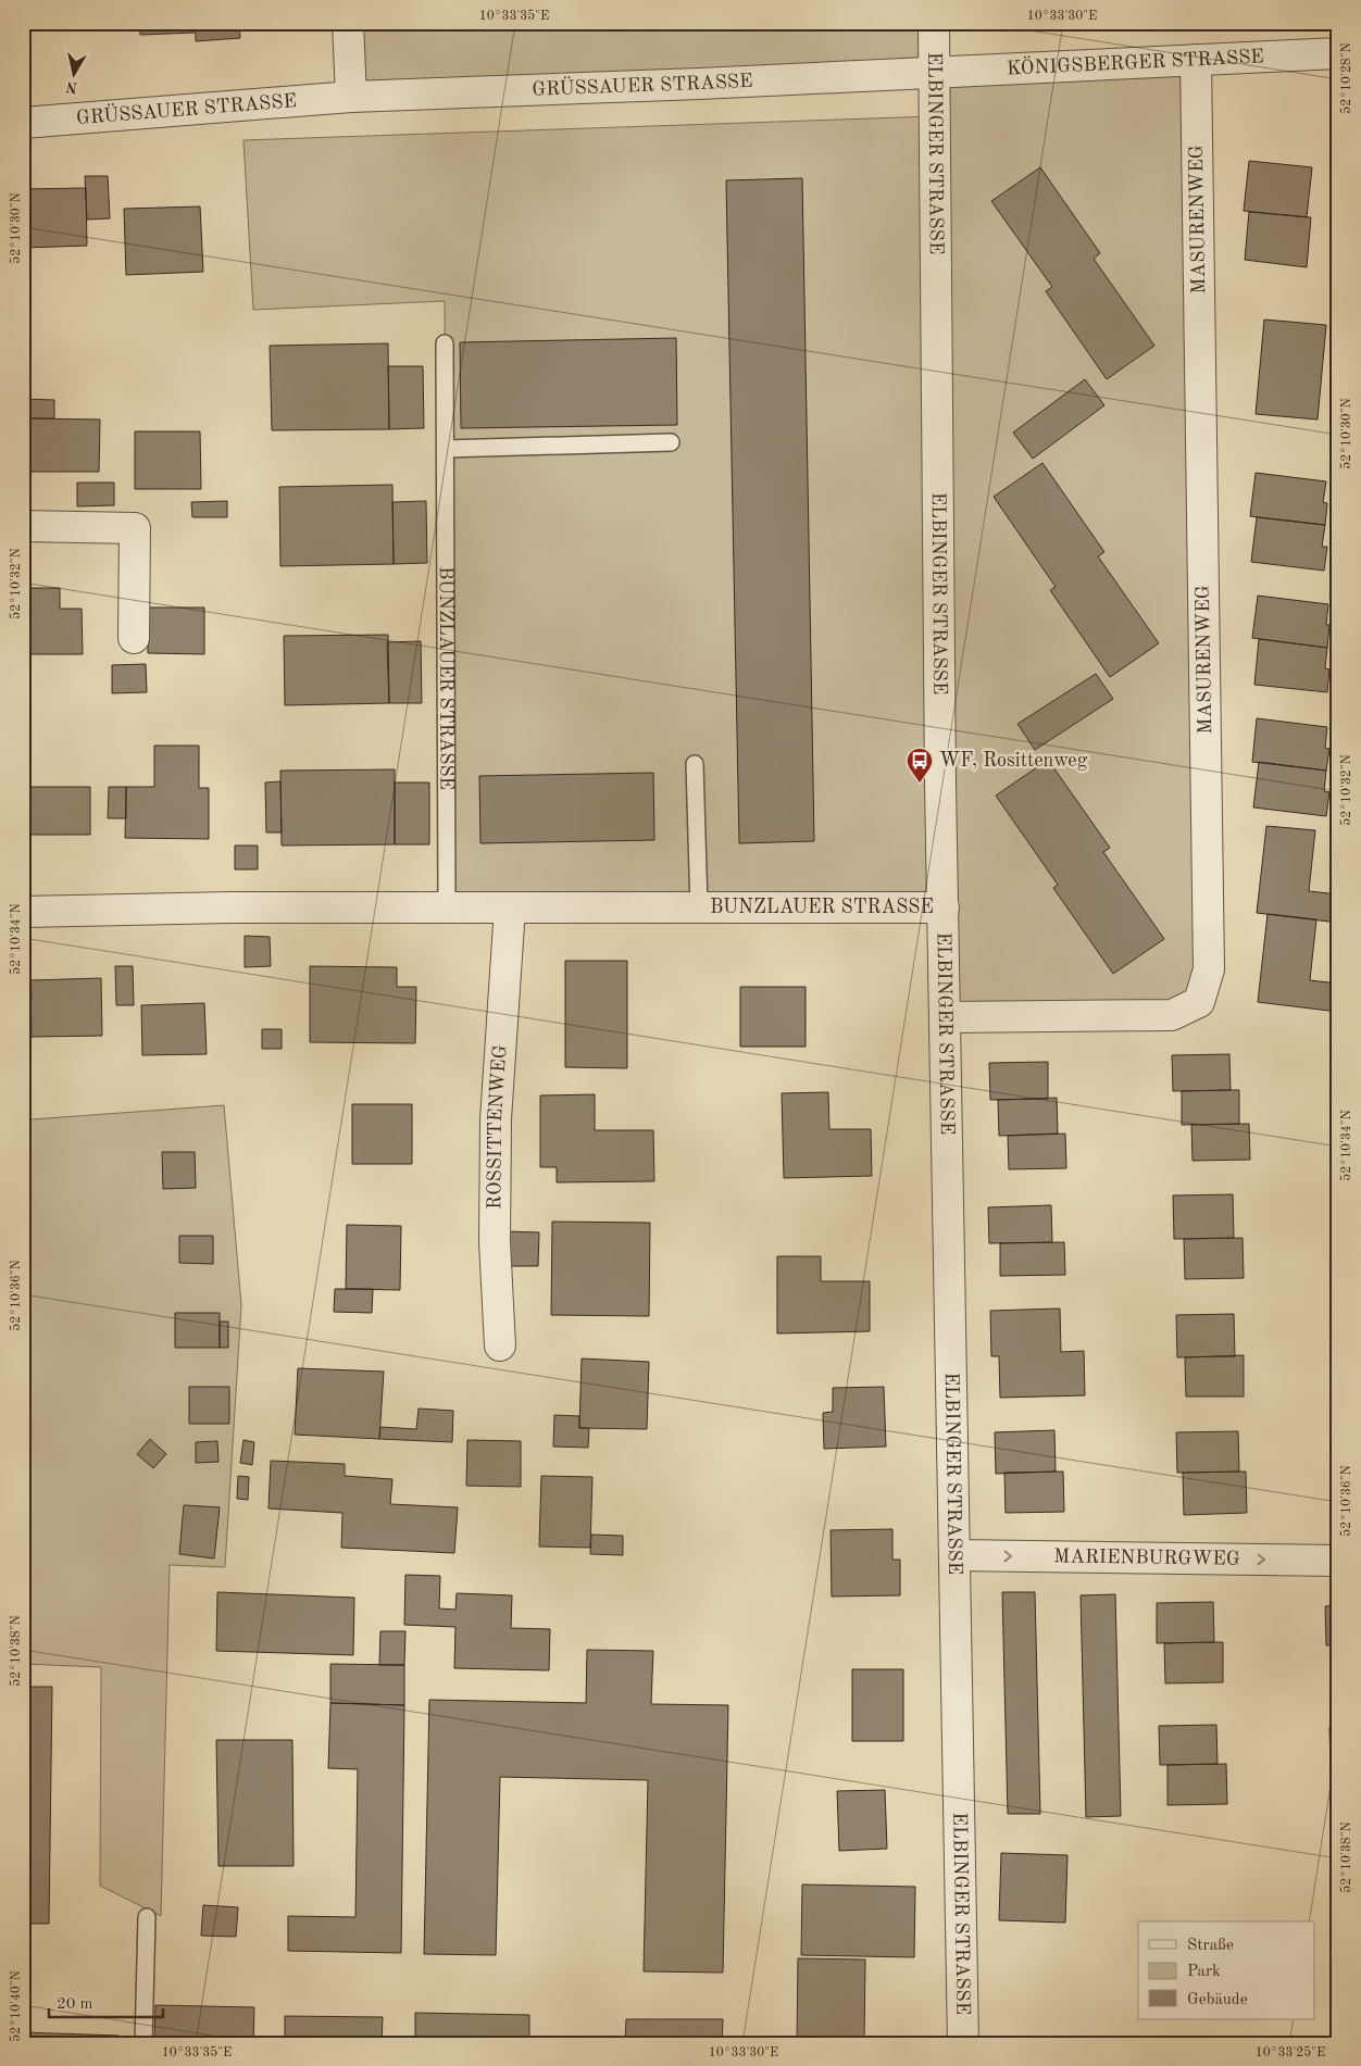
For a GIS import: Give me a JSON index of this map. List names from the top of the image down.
{
  "streets": {
    "street": [
      "KÖNIGSBERGER STRASSE",
      "GRÜSSAUER STRASSE",
      "ELBINGER STRASSE",
      "MASURENWEG",
      "BUNZLAUER STRASSE",
      "ROSSITTENWEG",
      "MARIENBURGWEG"
    ]
  },
  "crossings": [
    ["KÖNIGSBERGER STRASSE", "GRÜSSAUER STRASSE"],
    ["KÖNIGSBERGER STRASSE", "ELBINGER STRASSE"],
    ["KÖNIGSBERGER STRASSE", "MASURENWEG"],
    ["GRÜSSAUER STRASSE", "ELBINGER STRASSE"],
    ["ELBINGER STRASSE", "MASURENWEG"],
    ["ELBINGER STRASSE", "BUNZLAUER STRASSE"],
    ["ELBINGER STRASSE", "MARIENBURGWEG"],
    ["BUNZLAUER STRASSE", "ROSSITTENWEG"]
  ],
  "one_way": ["MARIENBURGWEG"],
  "places": {
    "bus stop": ["WF, Rosittenweg"]
  },
  "legend": ["Straße", "Park", "Gebäude"],
  "scale_bar": "20 m",
  "north": "bottom",
  "coordinates": [
    "10°33'35\"E",
    "10°33'30\"E",
    "52°10'28\"N",
    "52°10'30\"N",
    "52°10'32\"N",
    "52°10'34\"N",
    "52°10'36\"N",
    "52°10'38\"N",
    "52°10'40\"N",
    "10°33'25\"E"
  ]
}
